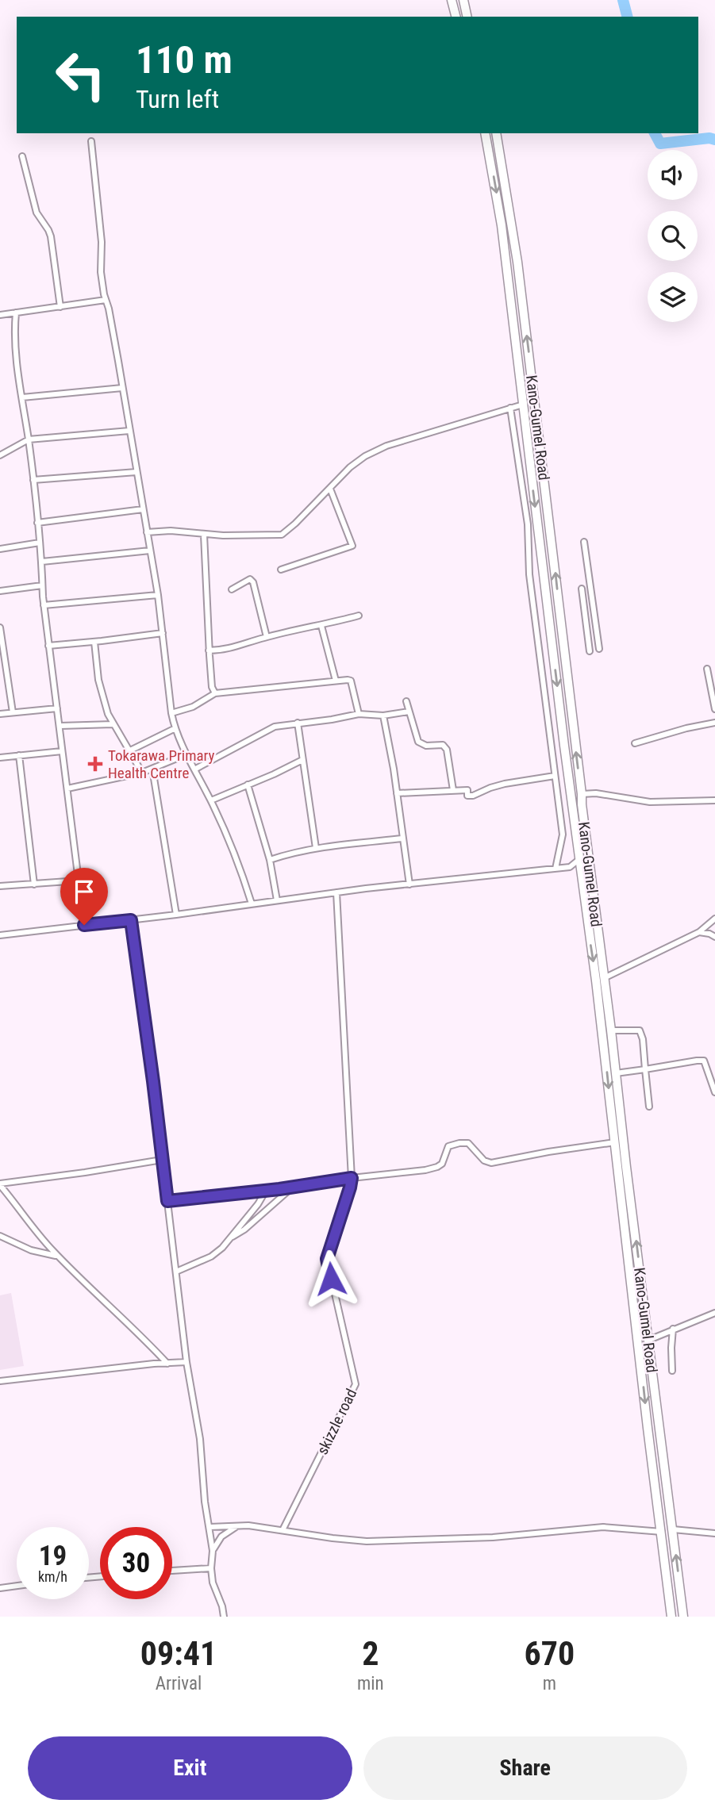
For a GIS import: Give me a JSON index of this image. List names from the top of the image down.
{
  "streets": {
    "main road": ["Kano-Gumel Road"],
    "street": ["skizzle road"]
  },
  "places": {
    "health": ["Tokarawa Primary Health Centre"]
  },
  "page": {
    "turn": ["110 m", "Turn left"],
    "speed": "19 km/h",
    "limit": "30",
    "eta": [
      "09:41",
      "Arrival",
      "2",
      "min",
      "670",
      "m"
    ],
    "buttons": ["Exit", "Share"]
  }
}
